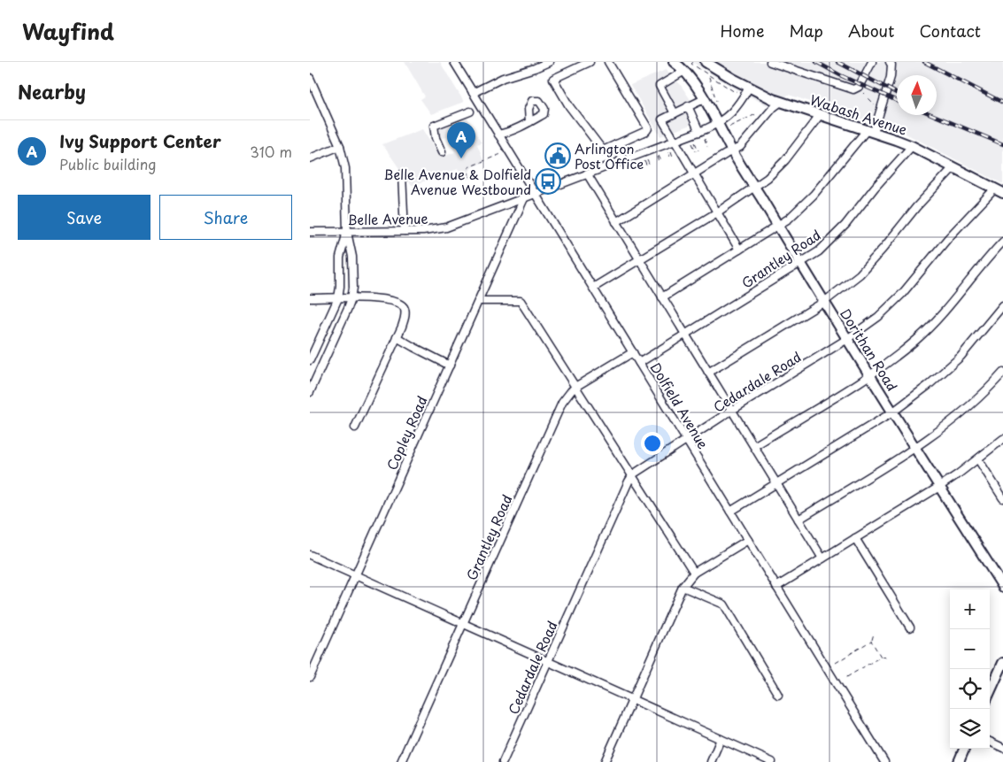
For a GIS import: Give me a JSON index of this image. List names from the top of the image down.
{
  "streets": {
    "main road": ["Wabash Avenue", "Dorithan Road"],
    "street": [
      "Belle Avenue",
      "Grantley Road",
      "Cedardale Road",
      "Dolfield Avenue",
      "Copley Road"
    ]
  },
  "crossings": [
    ["Wabash Avenue", "Belle Avenue"],
    ["Wabash Avenue", "Grantley Road"],
    ["Wabash Avenue", "Cedardale Road"],
    ["Belle Avenue", "Dorithan Road"],
    ["Belle Avenue", "Dolfield Avenue"],
    ["Belle Avenue", "Copley Road"],
    ["Grantley Road", "Dorithan Road"],
    ["Grantley Road", "Dolfield Avenue"],
    ["Dorithan Road", "Cedardale Road"],
    ["Cedardale Road", "Dolfield Avenue"]
  ],
  "places": {
    "public building": ["Arlington Post Office"],
    "bus stop": ["Belle Avenue & Dolfield Avenue Westbound"]
  },
  "north": "top",
  "page": {
    "header": "Wayfind",
    "nav": [
      "Home",
      "Map",
      "About",
      "Contact"
    ],
    "heading": "Nearby",
    "list": [
      {
        "mark": "A",
        "name": "Ivy Support Center",
        "note": "Public building",
        "value": "310 m"
      }
    ],
    "pins": "A",
    "buttons": ["Save", "Share"],
    "map_buttons": ["+", "−"]
  }
}
